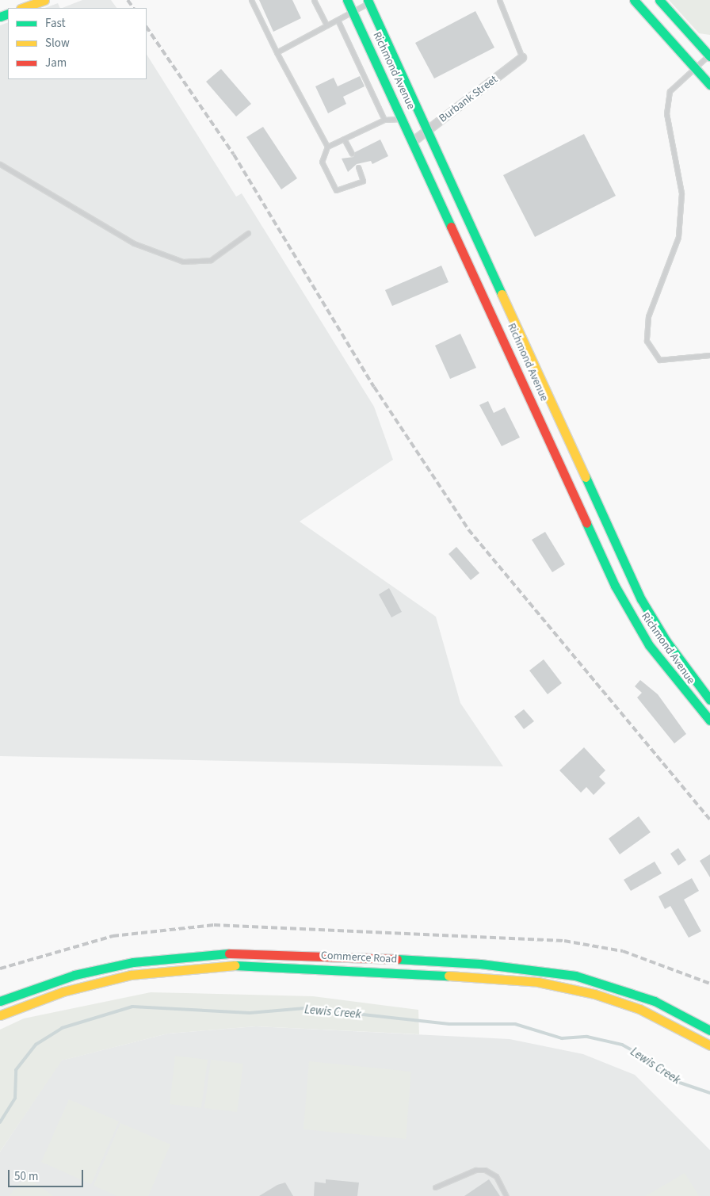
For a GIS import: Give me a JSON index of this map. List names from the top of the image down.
{
  "streets": {
    "main road": ["Richmond Avenue", "Commerce Road"],
    "street": ["Burbank Street"]
  },
  "crossings": [
    ["Richmond Avenue", "Burbank Street"]
  ],
  "water": ["Lewis Creek"],
  "legend": ["Fast", "Slow", "Jam"],
  "scale_bar": "50 m"
}
